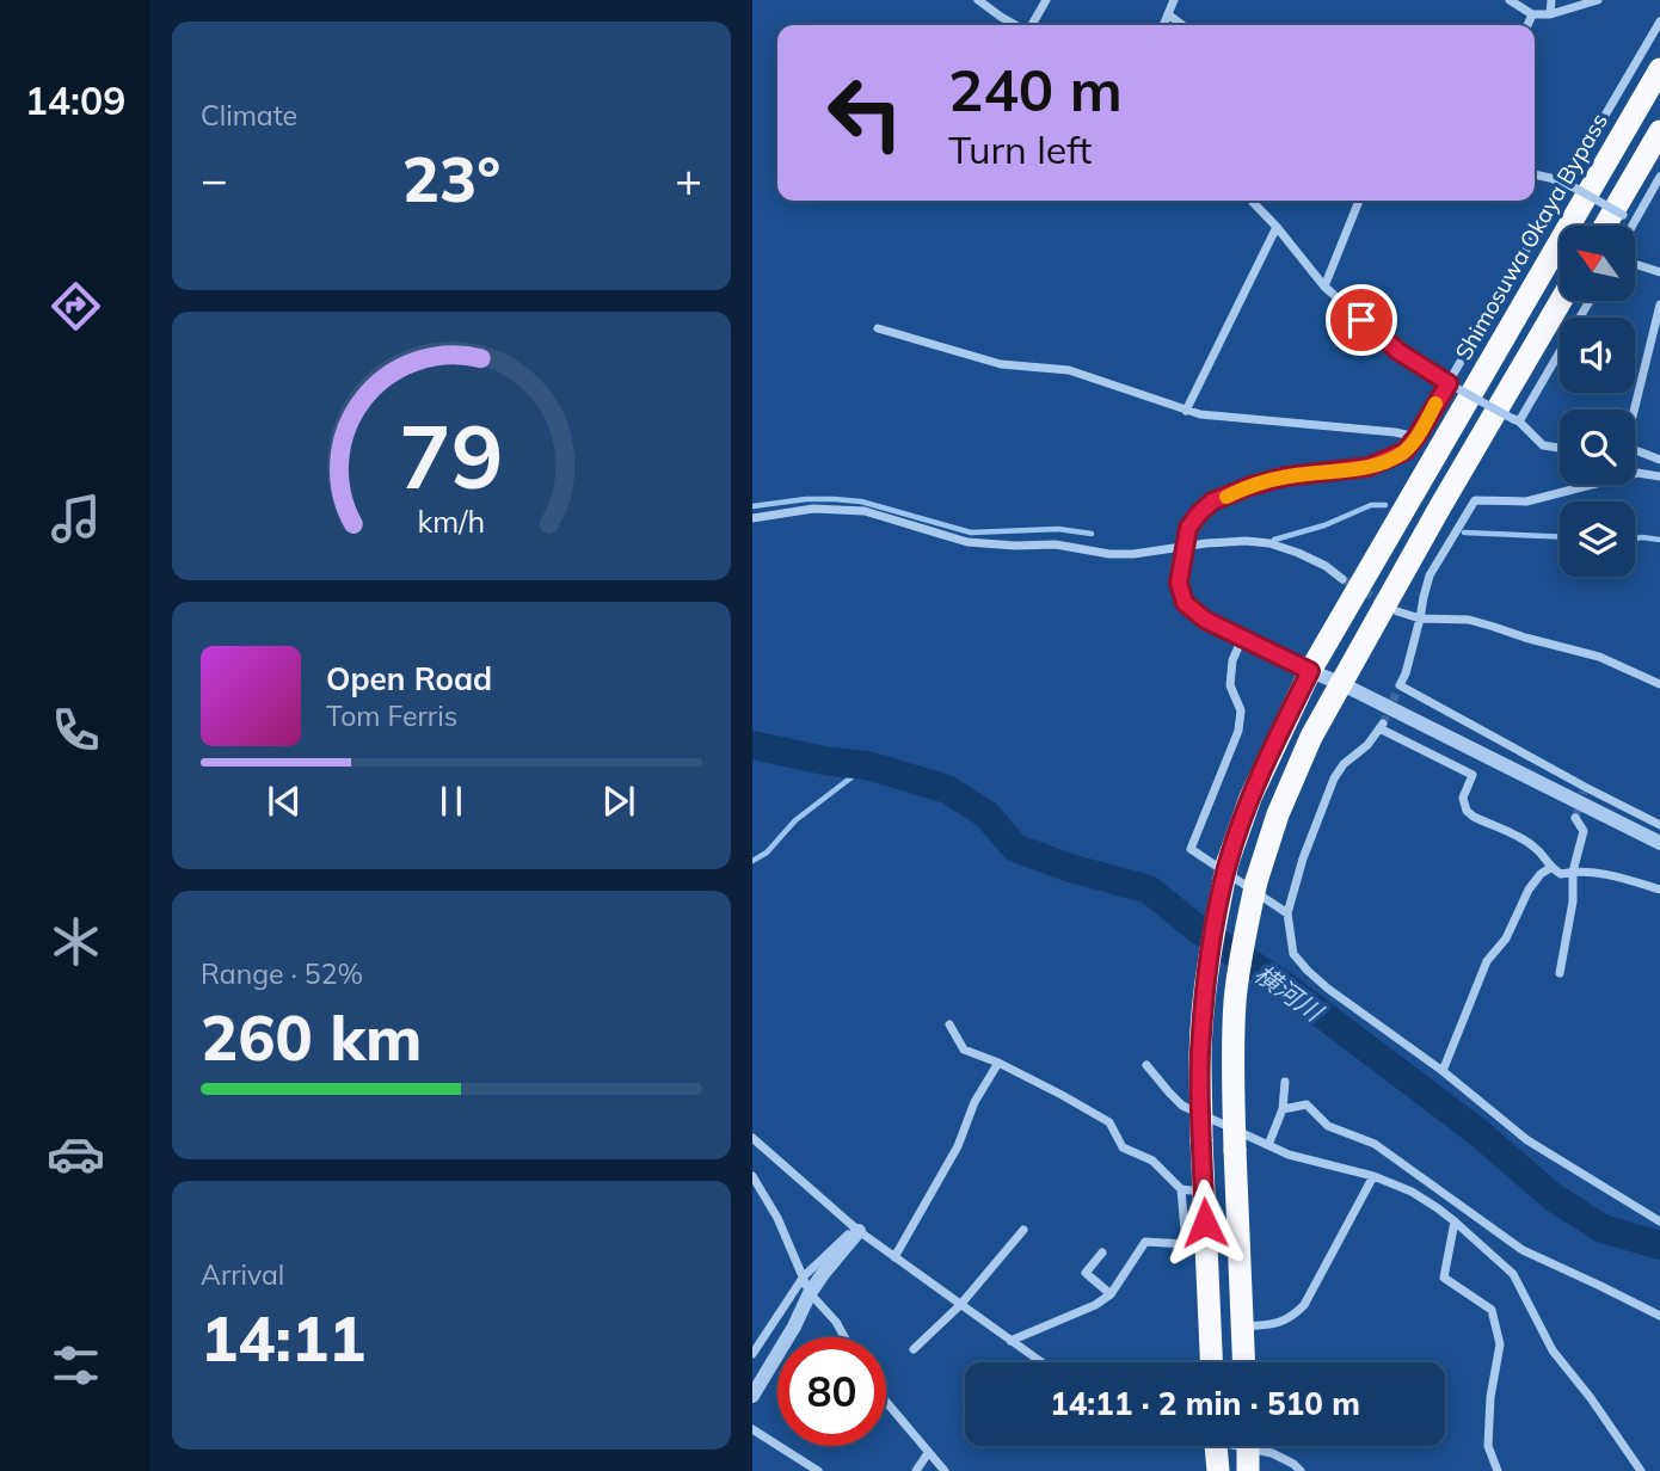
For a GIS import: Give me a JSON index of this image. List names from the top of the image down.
{
  "streets": {
    "highway": ["Shimosuwa Okaya Bypass"]
  },
  "water": ["横河川"],
  "north": "top left",
  "page": {
    "tabs": "14:09",
    "tile": [
      "Climate",
      ["Range · 52%", "260 km"],
      ["Arrival", "14:11"]
    ],
    "turn": ["240 m", "Turn left"],
    "heat": ["−", "23°", "+"],
    "song": ["Open Road", "Tom Ferris"],
    "limit": "80",
    "trip": "14:11 · 2 min · 510 m",
    "gauge": ["79", "km/h"]
  }
}
